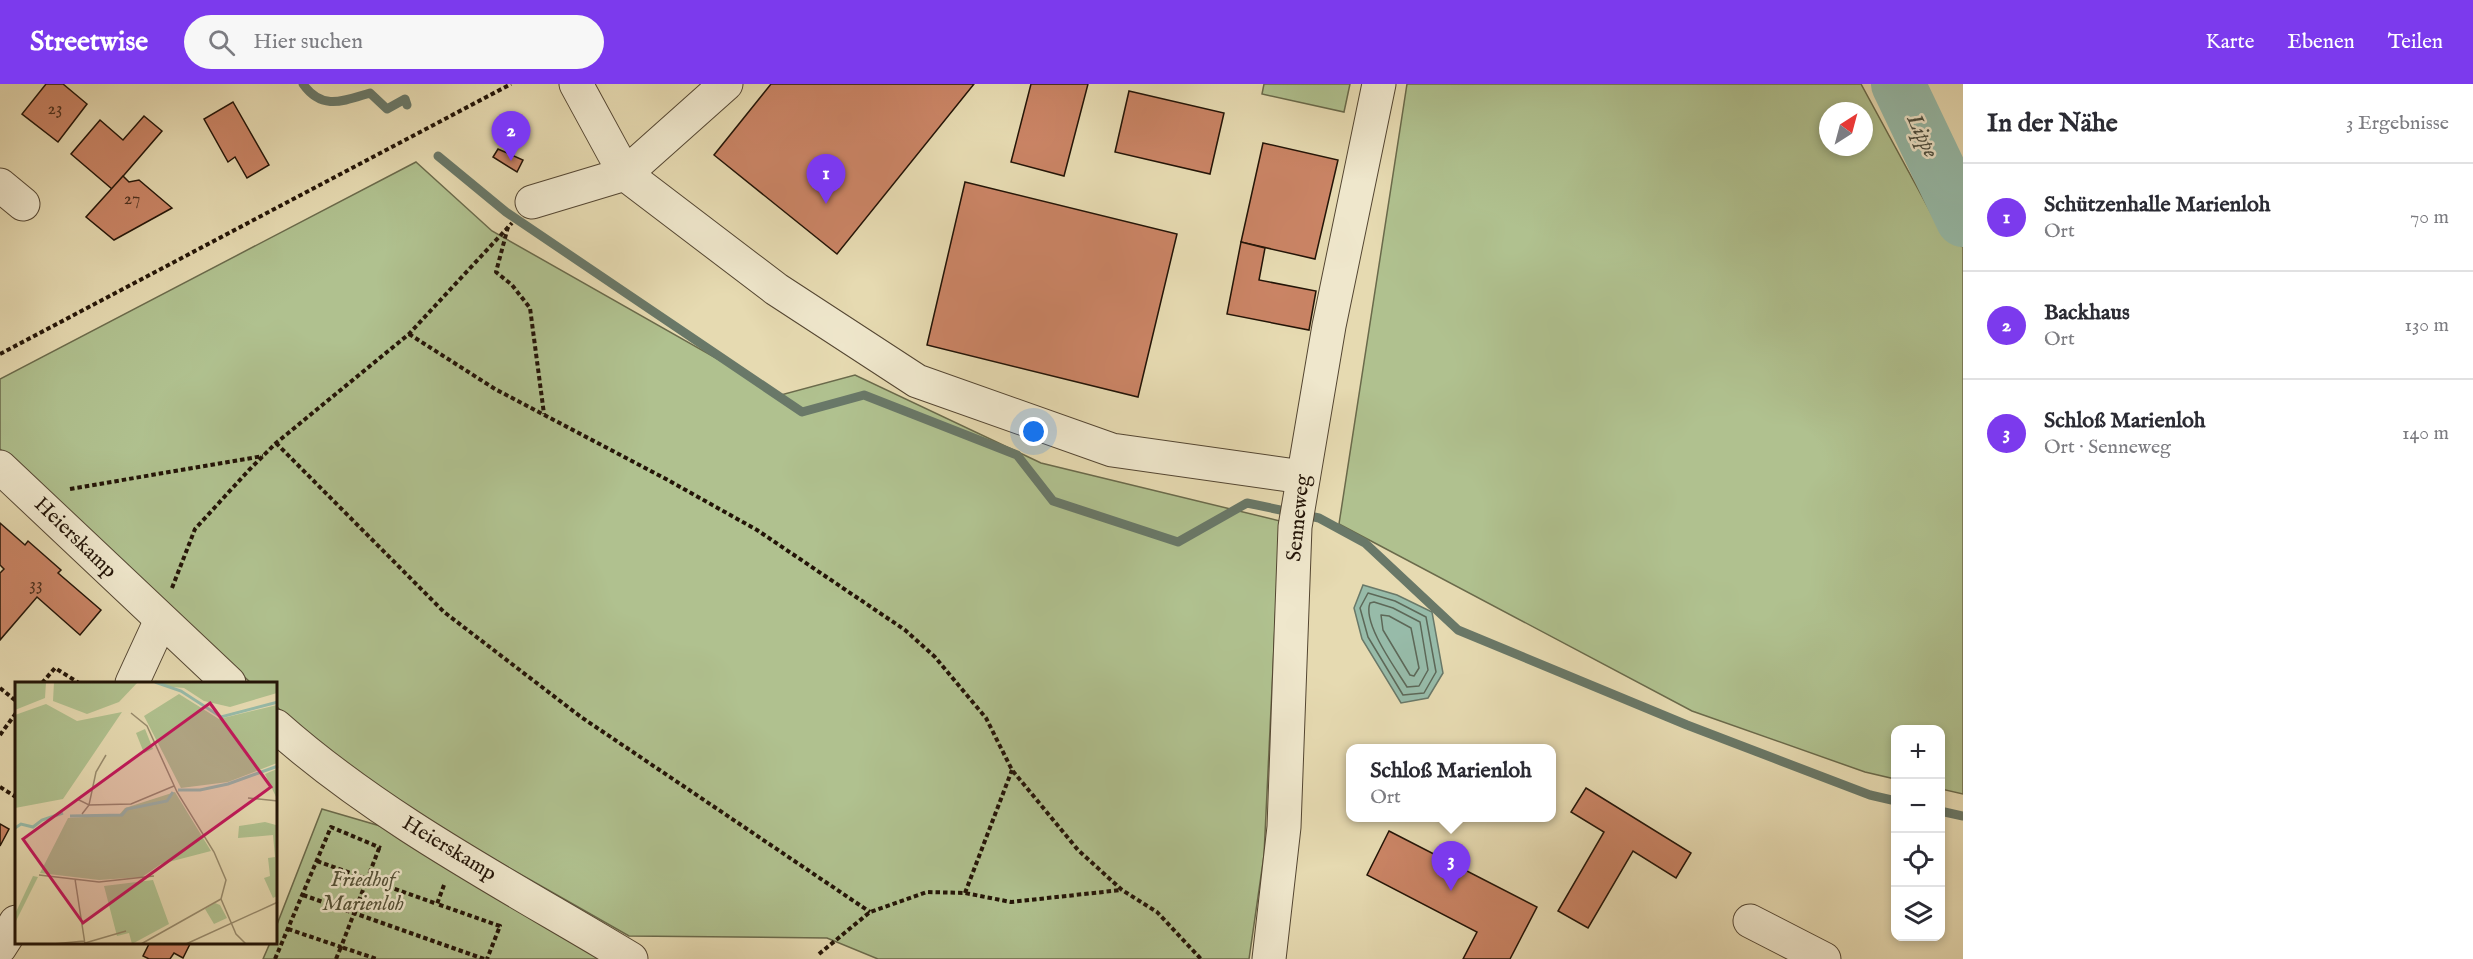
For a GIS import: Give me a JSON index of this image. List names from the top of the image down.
{
  "streets": {
    "street": ["Senneweg", "Heierskamp"]
  },
  "water": ["Lippe"],
  "parks": ["Friedhof Marienloh"],
  "house_numbers": ["23", "27", "33"],
  "north": "top right",
  "page": {
    "header": "Streetwise",
    "search": "Hier suchen",
    "nav": ["Karte", "Ebenen", "Teilen"],
    "heading": ["In der Nähe", "3 Ergebnisse"],
    "pins": ["2", "1", "3"],
    "list": [
      {
        "mark": "1",
        "name": "Schützenhalle Marienloh",
        "note": "Ort",
        "value": "70 m"
      },
      {
        "mark": "2",
        "name": "Backhaus",
        "note": "Ort",
        "value": "130 m"
      },
      {
        "mark": "3",
        "name": "Schloß Marienloh",
        "note": "Ort · Senneweg",
        "value": "140 m"
      }
    ],
    "map_buttons": ["+", "−"],
    "popup": ["Schloß Marienloh", "Ort"]
  }
}
